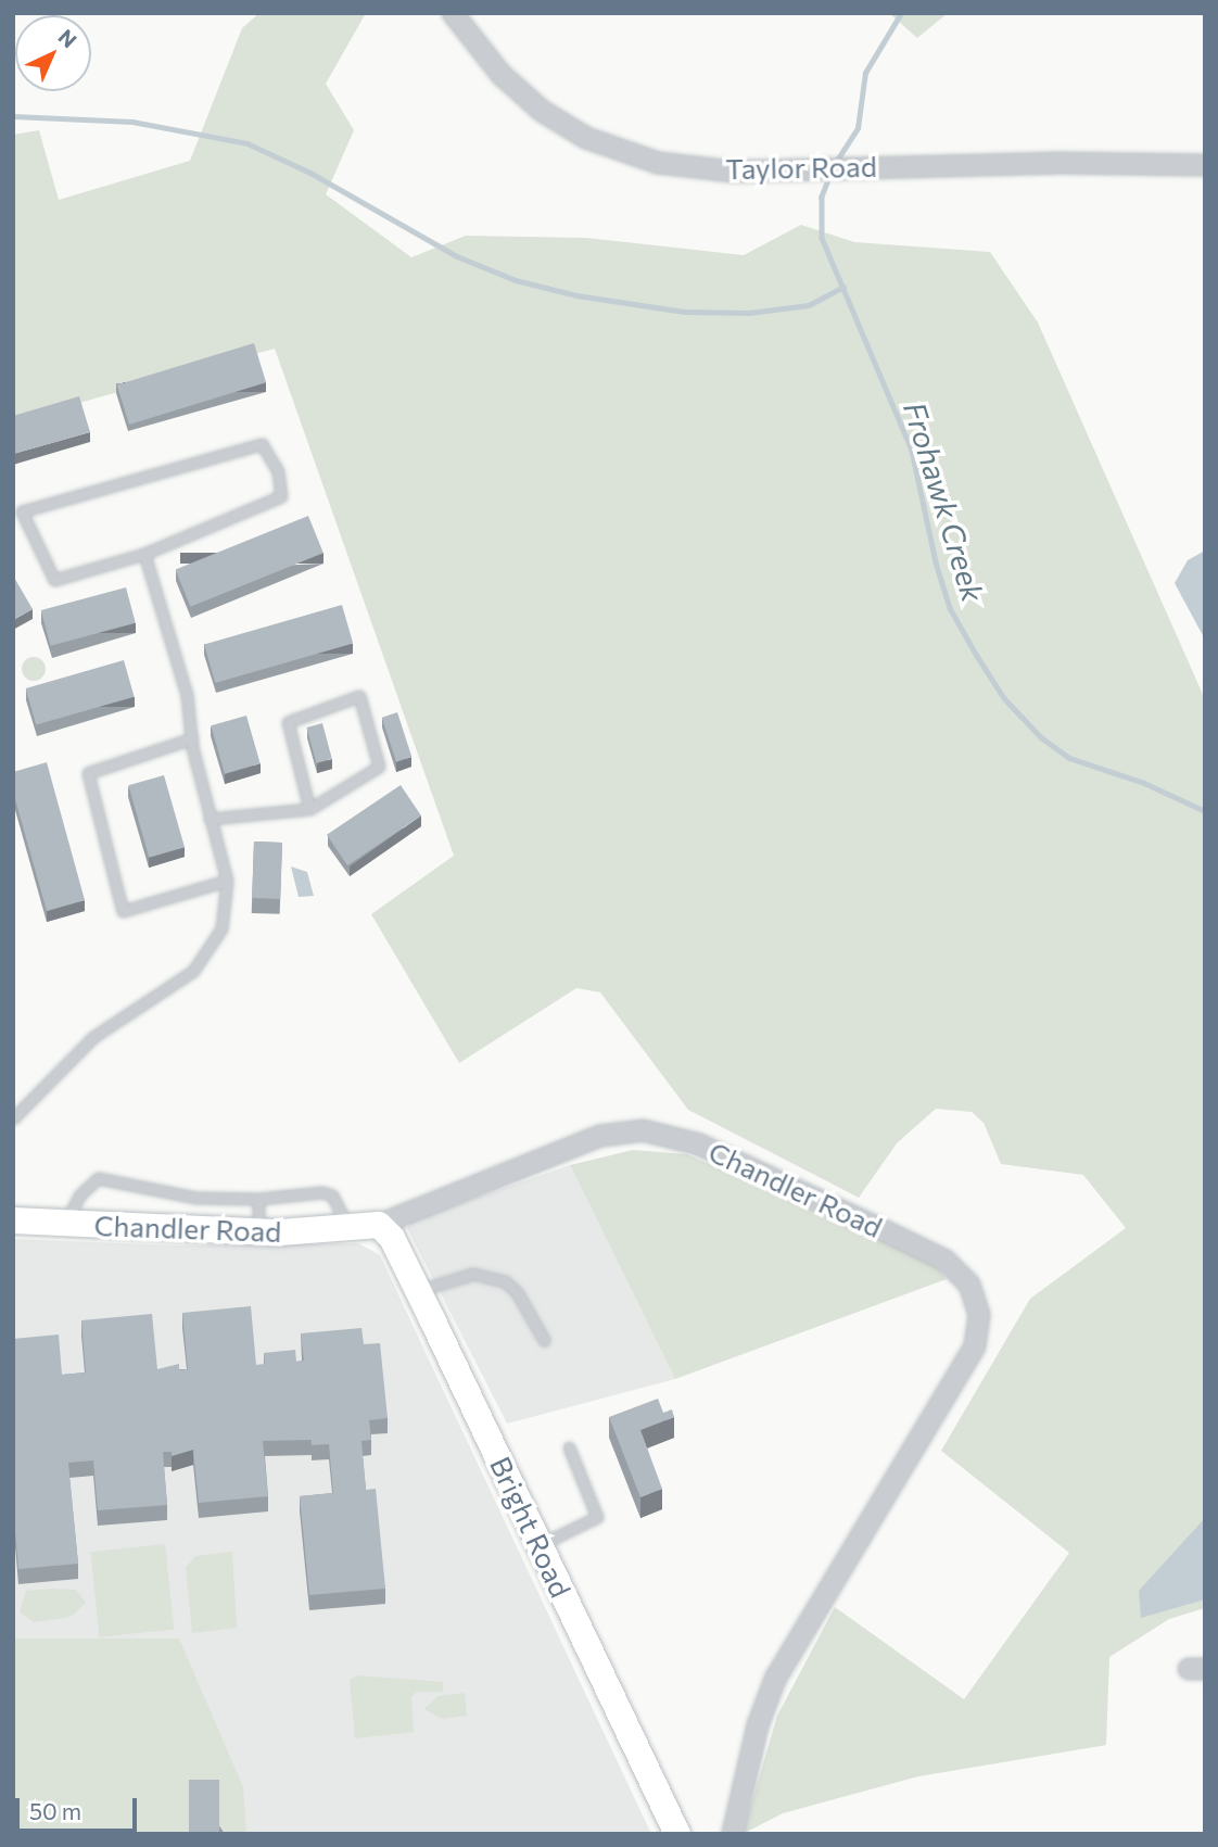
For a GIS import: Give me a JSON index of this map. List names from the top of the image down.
{
  "streets": {
    "street": ["Taylor Road", "Chandler Road", "Bright Road"]
  },
  "crossings": [
    ["Chandler Road", "Bright Road"]
  ],
  "water": ["Frohawk Creek"],
  "scale_bar": "50 m",
  "north": "top right"
}
